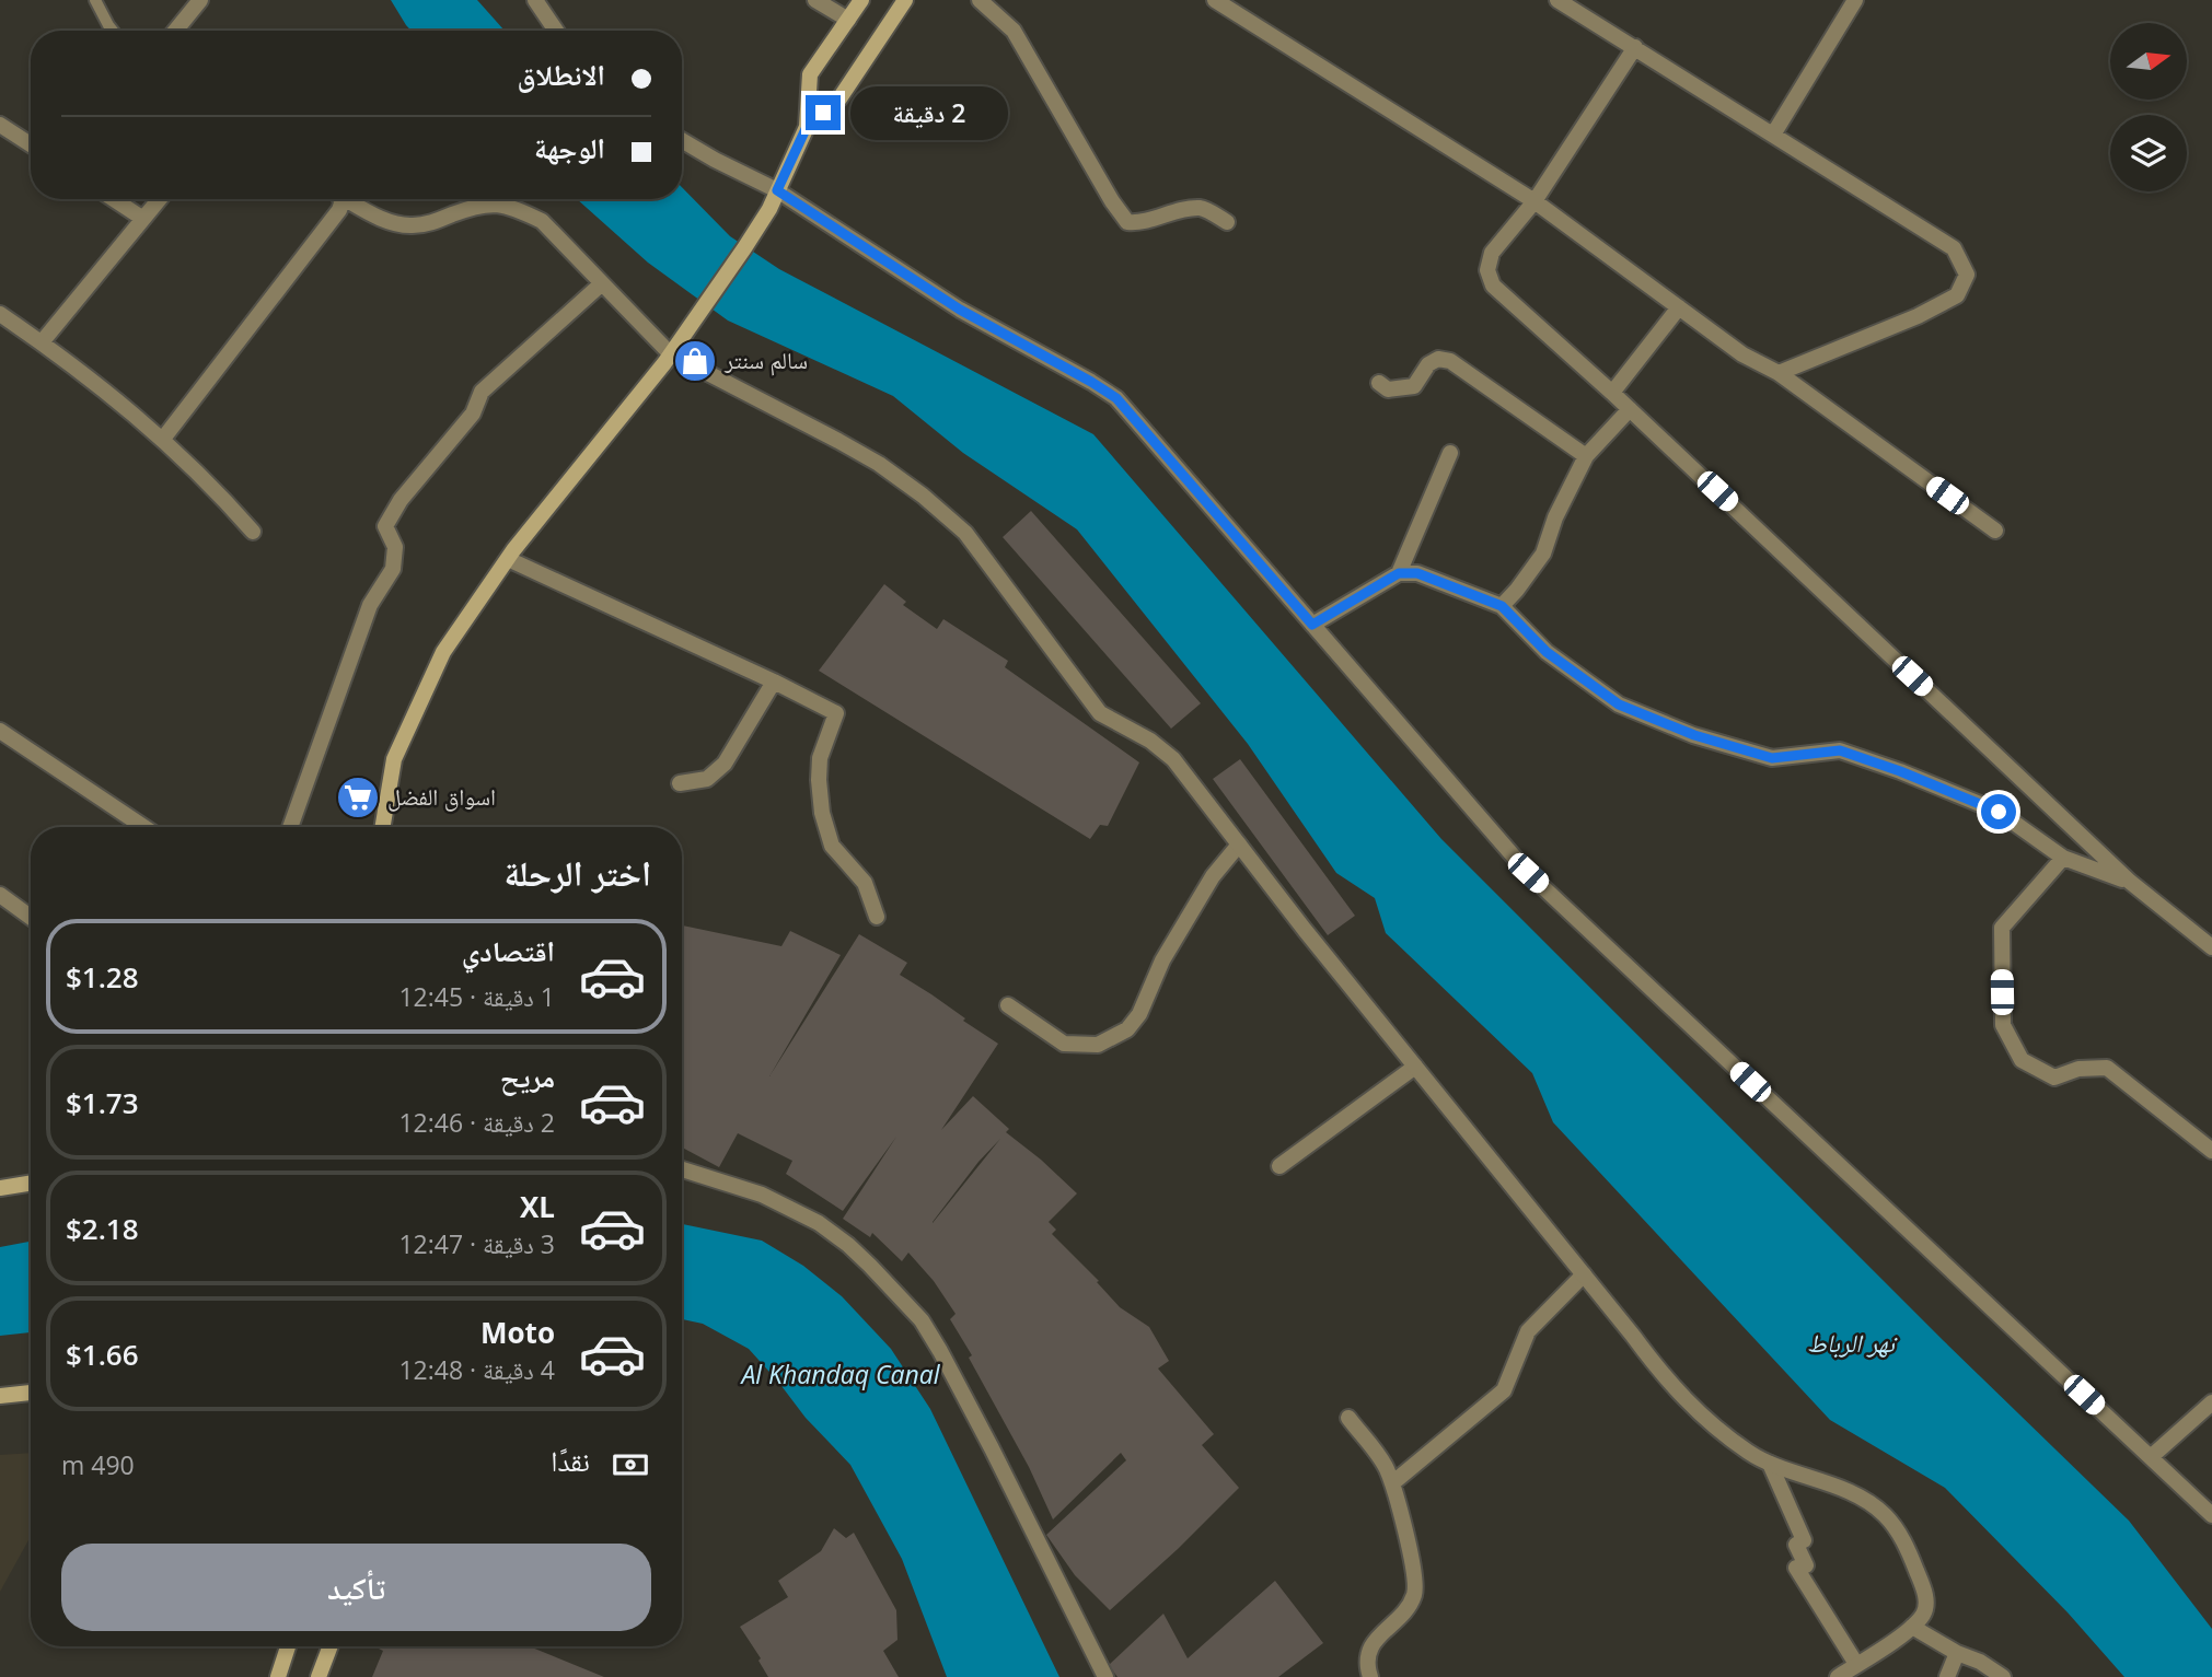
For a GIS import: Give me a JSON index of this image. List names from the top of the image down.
{
  "water": ["نهر الرباط", "Al Khandaq Canal"],
  "places": {
    "shop": ["سالم سنتر"],
    "supermarket": ["اسواق الفضل"]
  },
  "north": "right",
  "page": {
    "banner": ["الانطلاق", "الوجهة"],
    "bubble": "2 دقيقة",
    "heading": "اختر الرحلة",
    "list": [
      {
        "name": "اقتصادي",
        "note": "1 دقيقة · 12:45",
        "value": "$1.28"
      },
      {
        "name": "مريح",
        "note": "2 دقيقة · 12:46",
        "value": "$1.73"
      },
      {
        "name": "XL",
        "note": "3 دقيقة · 12:47",
        "value": "$2.18"
      },
      {
        "name": "Moto",
        "note": "4 دقيقة · 12:48",
        "value": "$1.66"
      }
    ],
    "pay": ["نقدًا", "490 m"],
    "buttons": "تأكيد"
  }
}
